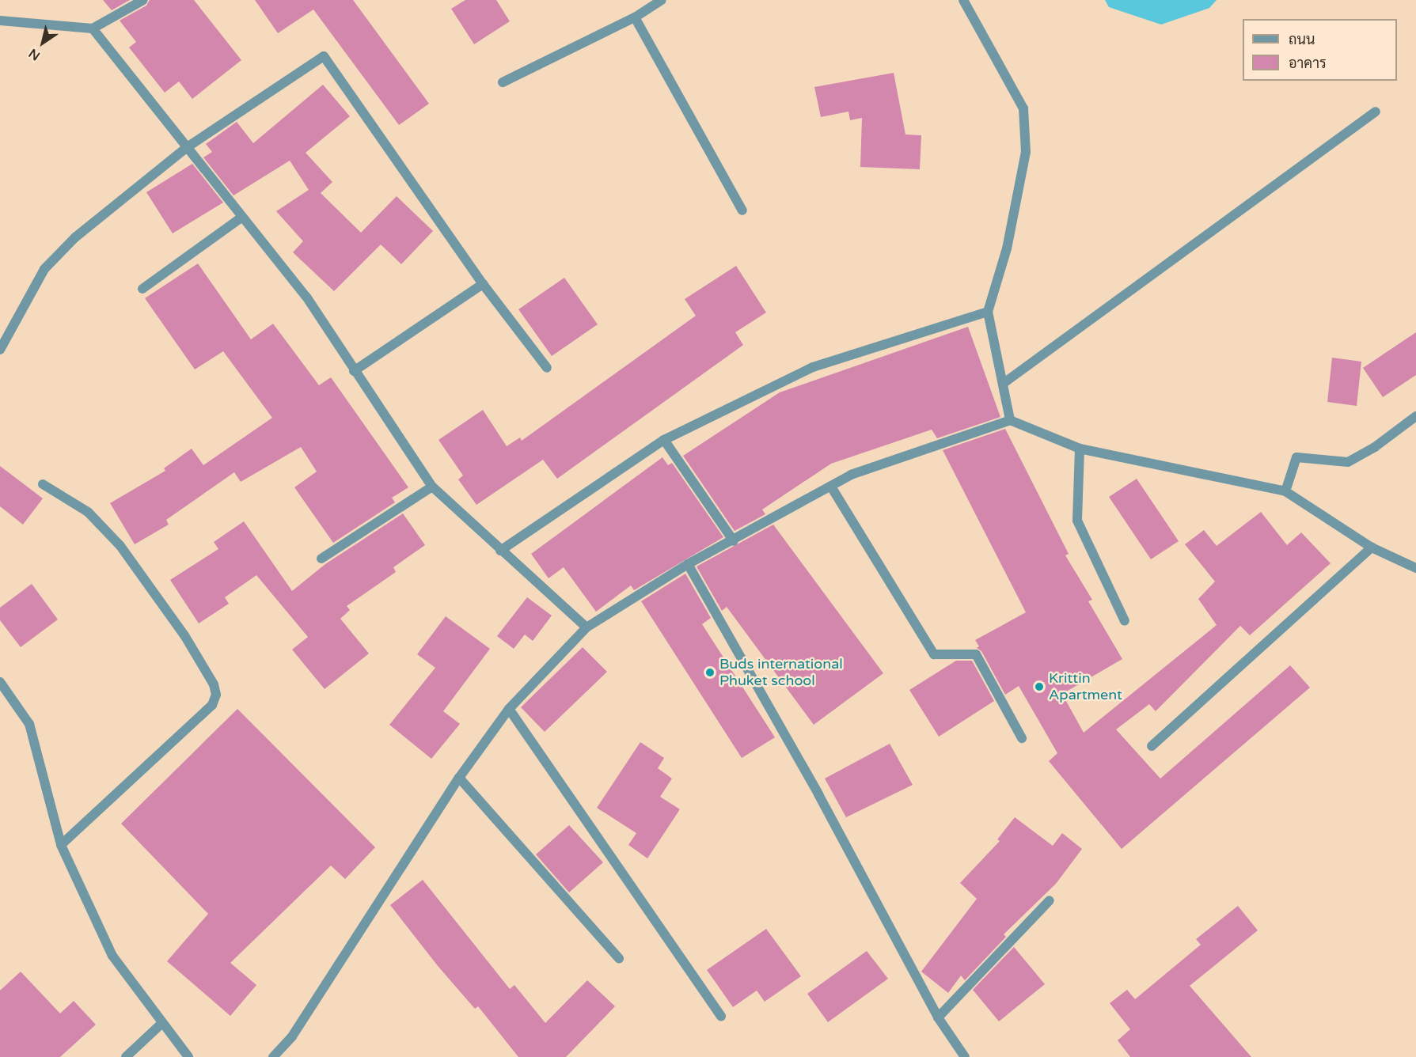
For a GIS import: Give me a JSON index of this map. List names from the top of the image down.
{
  "places": ["Buds international Phuket school", "Krittin Apartment"],
  "legend": ["ถนน", "อาคาร"],
  "north": "bottom left"
}
